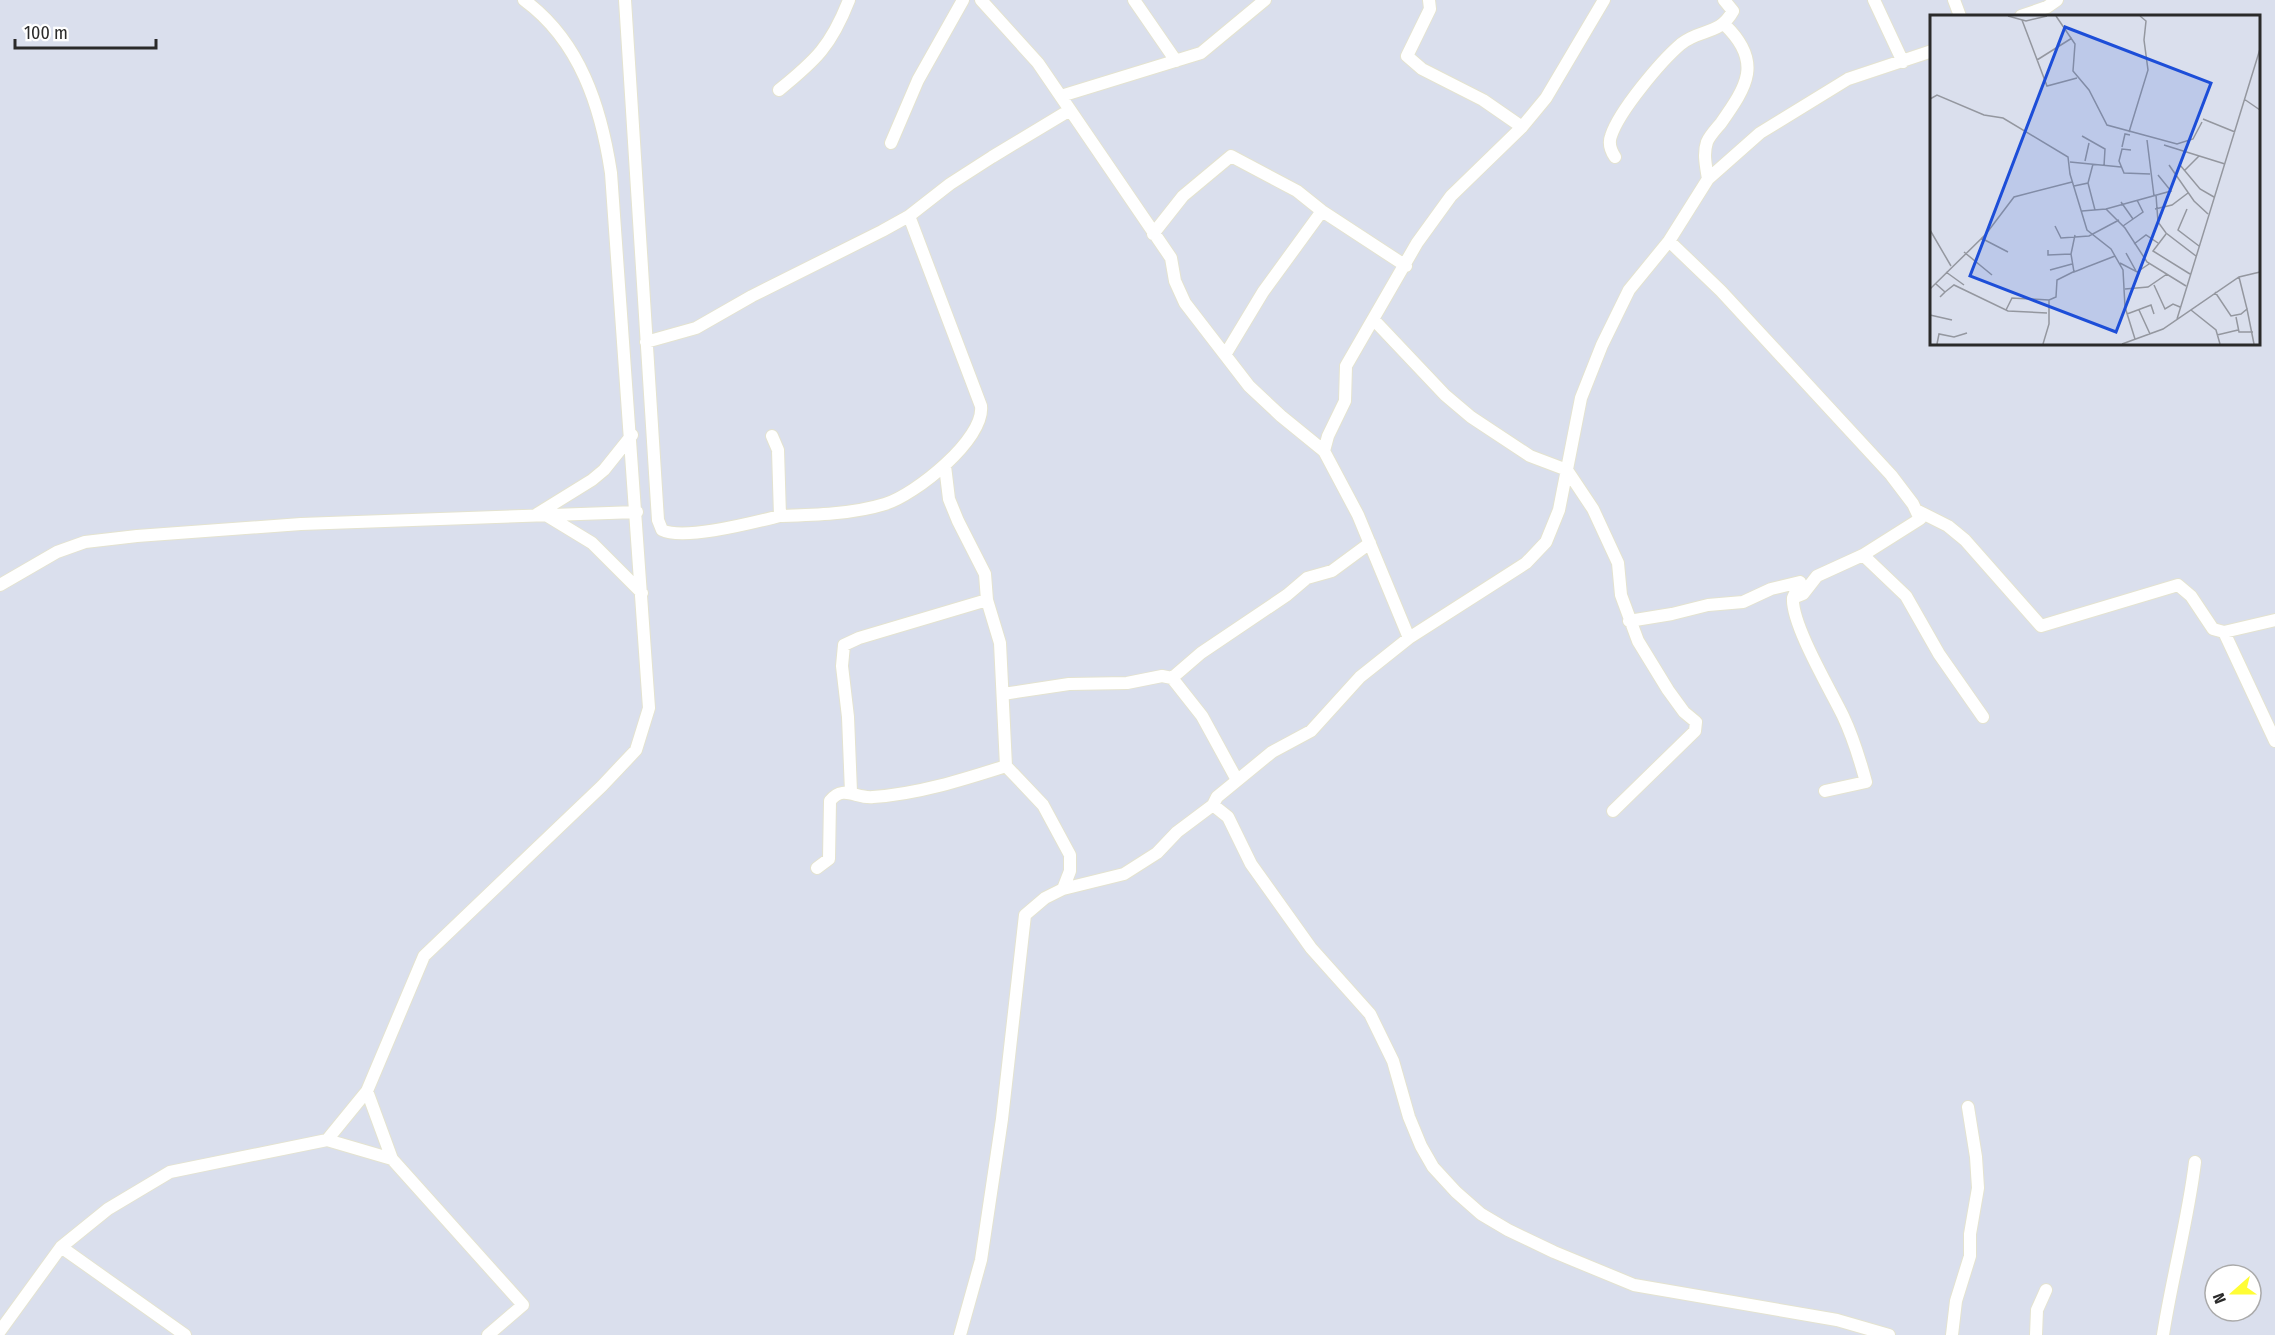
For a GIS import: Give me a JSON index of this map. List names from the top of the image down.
{
  "scale_bar": "100 m",
  "north": "left"
}
